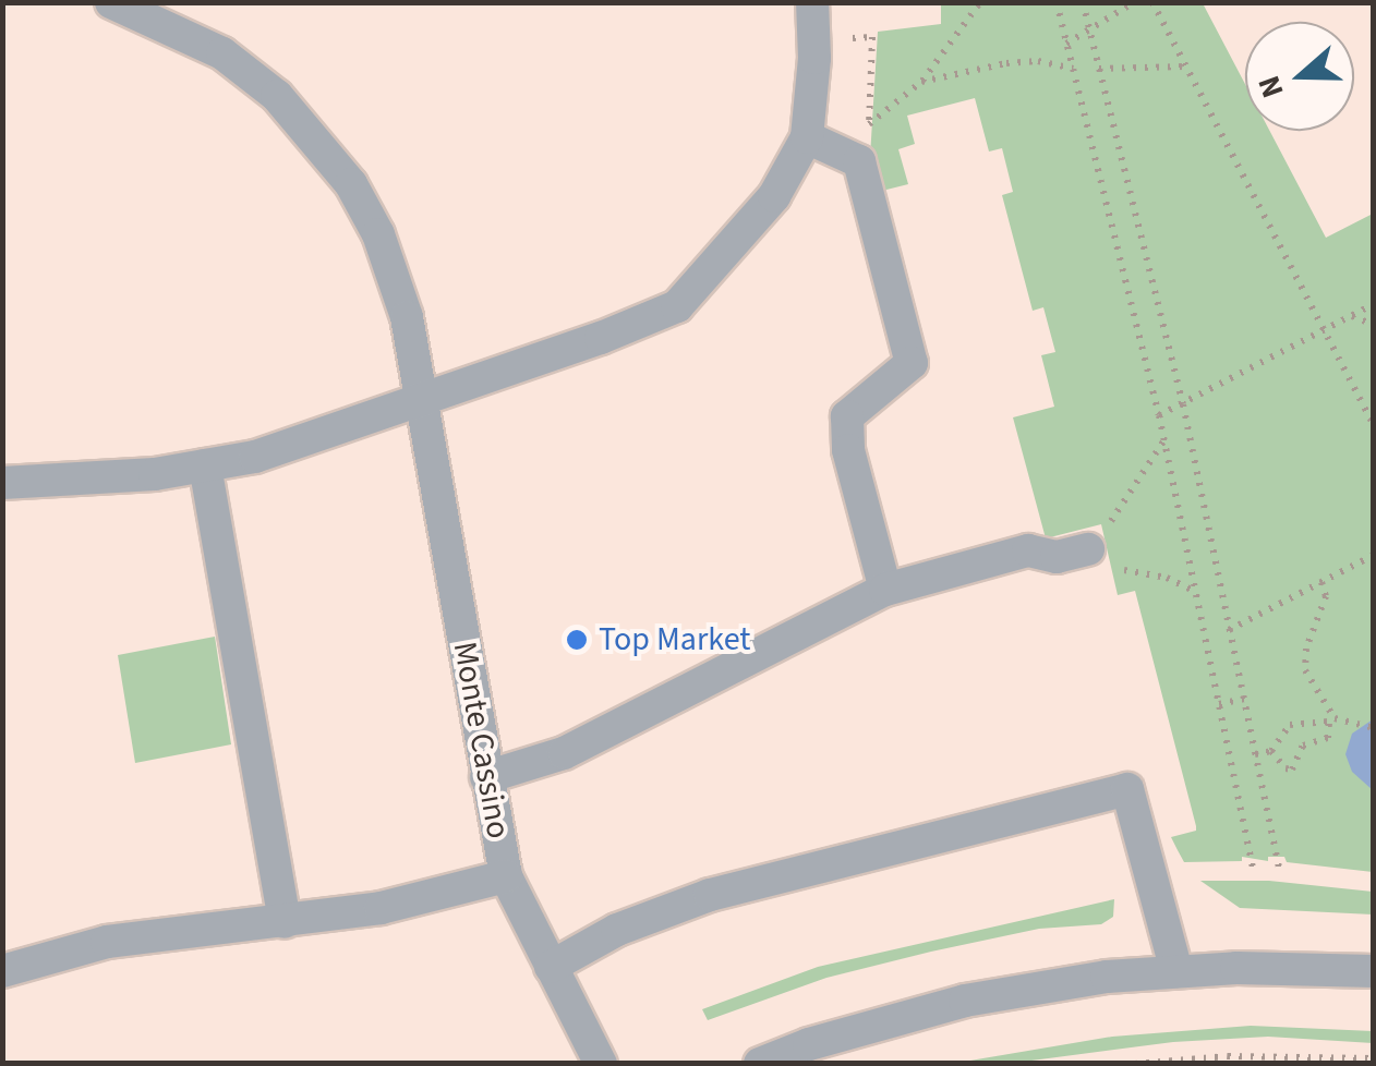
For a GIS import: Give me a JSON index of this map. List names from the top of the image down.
{
  "streets": {
    "street": ["Monte Cassino"]
  },
  "places": ["Top Market"],
  "north": "left"
}
